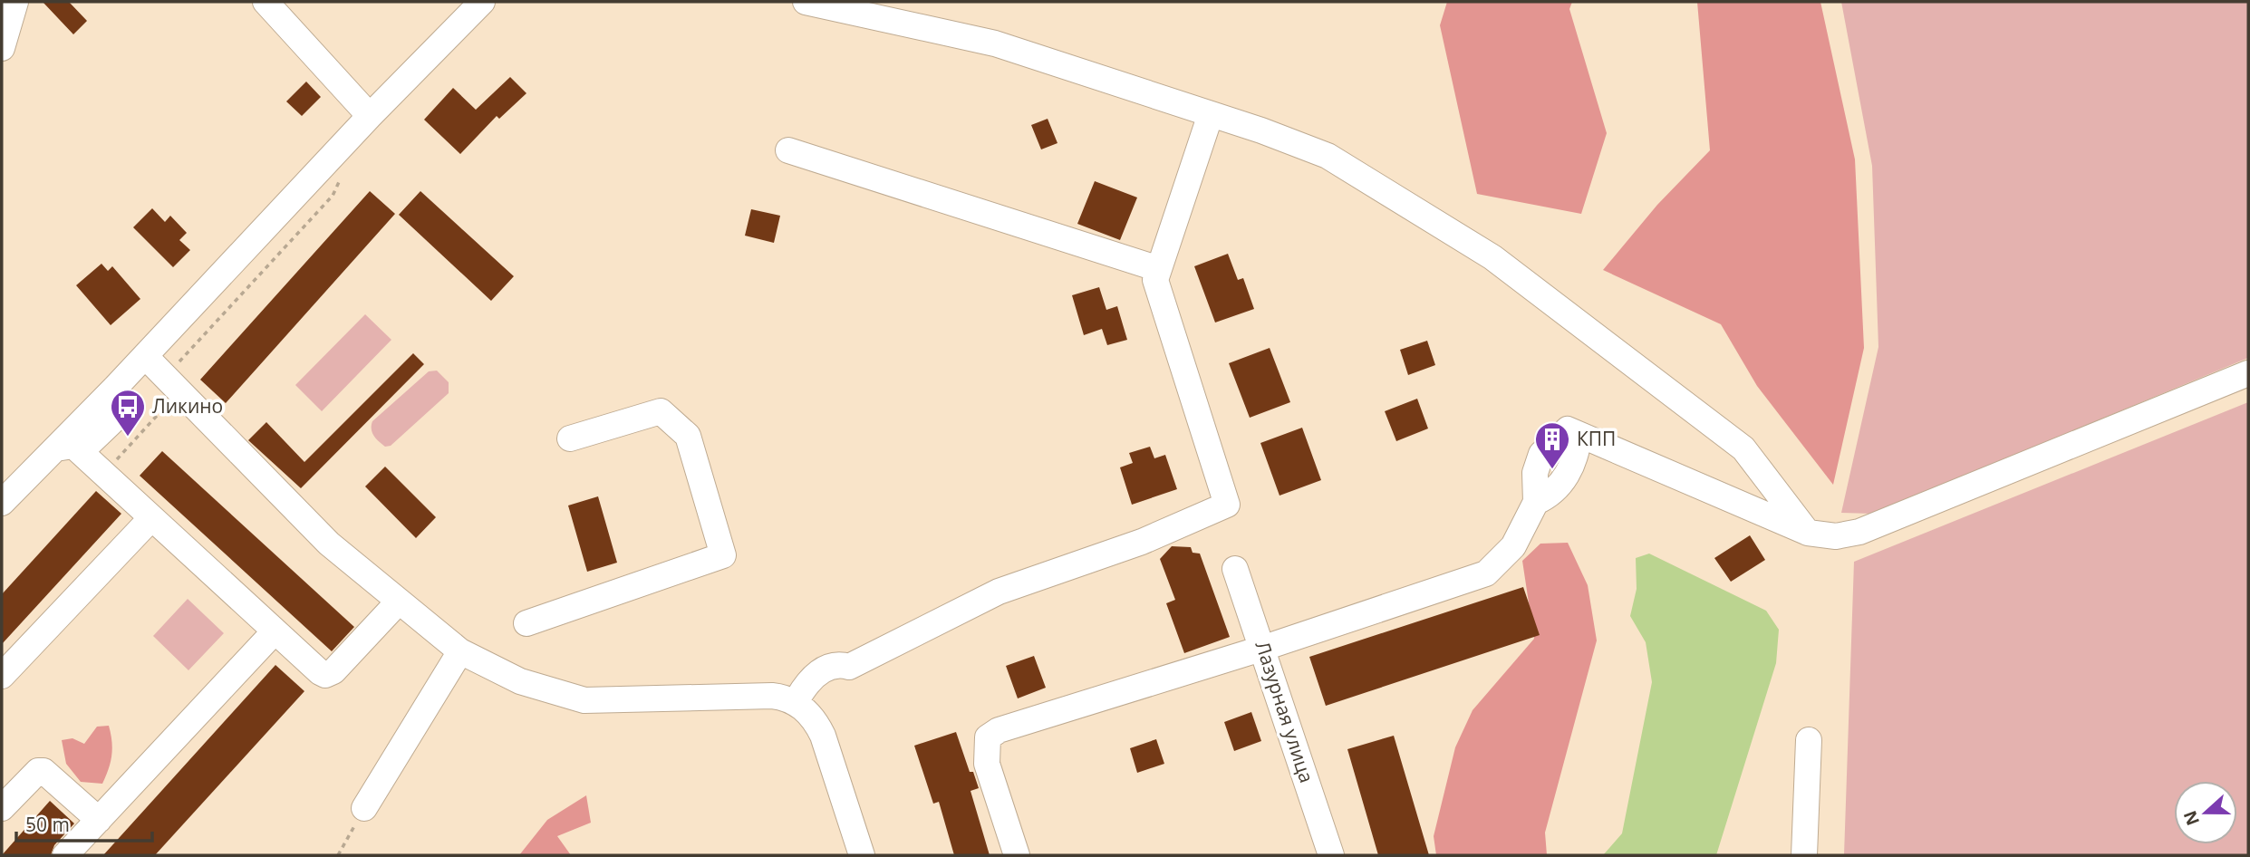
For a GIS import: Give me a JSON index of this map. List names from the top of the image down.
{
  "streets": {
    "street": ["Лазурная улица"]
  },
  "places": {
    "bus stop": ["Ликино"],
    "building": ["КПП"]
  },
  "scale_bar": "50 m",
  "north": "left"
}
